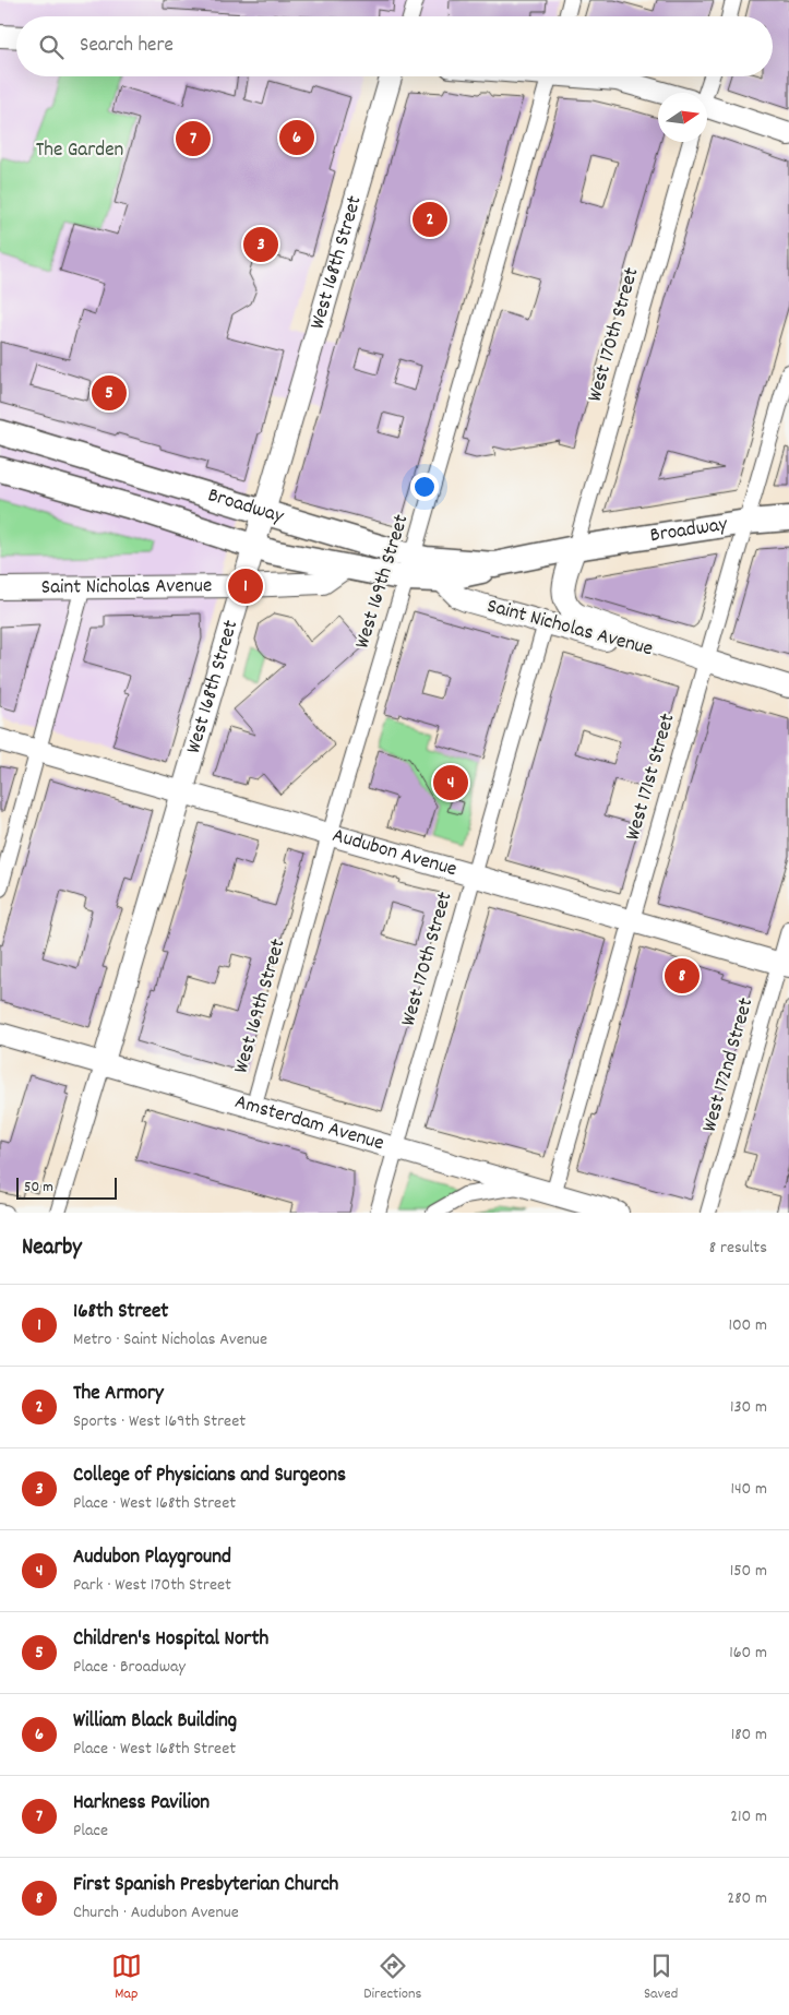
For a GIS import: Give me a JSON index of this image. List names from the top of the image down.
{
  "streets": {
    "main road": [
      "West 168th Street",
      "Broadway",
      "Saint Nicholas Avenue",
      "Audubon Avenue",
      "Amsterdam Avenue"
    ],
    "street": [
      "West 170th Street",
      "West 169th Street",
      "West 171st Street",
      "West 172nd Street"
    ]
  },
  "crossings": [
    ["West 168th Street", "Broadway"],
    ["West 168th Street", "Saint Nicholas Avenue"],
    ["West 168th Street", "Audubon Avenue"],
    ["West 168th Street", "Amsterdam Avenue"],
    ["West 170th Street", "Broadway"],
    ["West 170th Street", "Saint Nicholas Avenue"],
    ["West 170th Street", "Audubon Avenue"],
    ["West 170th Street", "Amsterdam Avenue"],
    ["Broadway", "West 169th Street"],
    ["Broadway", "Saint Nicholas Avenue"],
    ["Broadway", "West 171st Street"],
    ["West 169th Street", "Audubon Avenue"],
    ["West 169th Street", "Amsterdam Avenue"],
    ["Saint Nicholas Avenue", "West 171st Street"],
    ["West 171st Street", "Audubon Avenue"],
    ["West 171st Street", "Amsterdam Avenue"],
    ["Audubon Avenue", "West 172nd Street"]
  ],
  "parks": ["The Garden"],
  "scale_bar": "50 m",
  "north": "right",
  "page": {
    "search": "Search here",
    "pins": [
      "6",
      "7",
      "2",
      "3",
      "5",
      "1",
      "4",
      "8"
    ],
    "scale": "50 m",
    "heading": ["Nearby", "8 results"],
    "list": [
      {
        "mark": "1",
        "name": "168th Street",
        "note": "Metro · Saint Nicholas Avenue",
        "value": "100 m"
      },
      {
        "mark": "2",
        "name": "The Armory",
        "note": "Sports · West 169th Street",
        "value": "130 m"
      },
      {
        "mark": "3",
        "name": "College of Physicians and Surgeons",
        "note": "Place · West 168th Street",
        "value": "140 m"
      },
      {
        "mark": "4",
        "name": "Audubon Playground",
        "note": "Park · West 170th Street",
        "value": "150 m"
      },
      {
        "mark": "5",
        "name": "Children's Hospital North",
        "note": "Place · Broadway",
        "value": "160 m"
      },
      {
        "mark": "6",
        "name": "William Black Building",
        "note": "Place · West 168th Street",
        "value": "180 m"
      },
      {
        "mark": "7",
        "name": "Harkness Pavilion",
        "note": "Place",
        "value": "210 m"
      },
      {
        "mark": "8",
        "name": "First Spanish Presbyterian Church",
        "note": "Church · Audubon Avenue",
        "value": "280 m"
      }
    ],
    "nav": ["Map", "Directions", "Saved"]
  }
}
